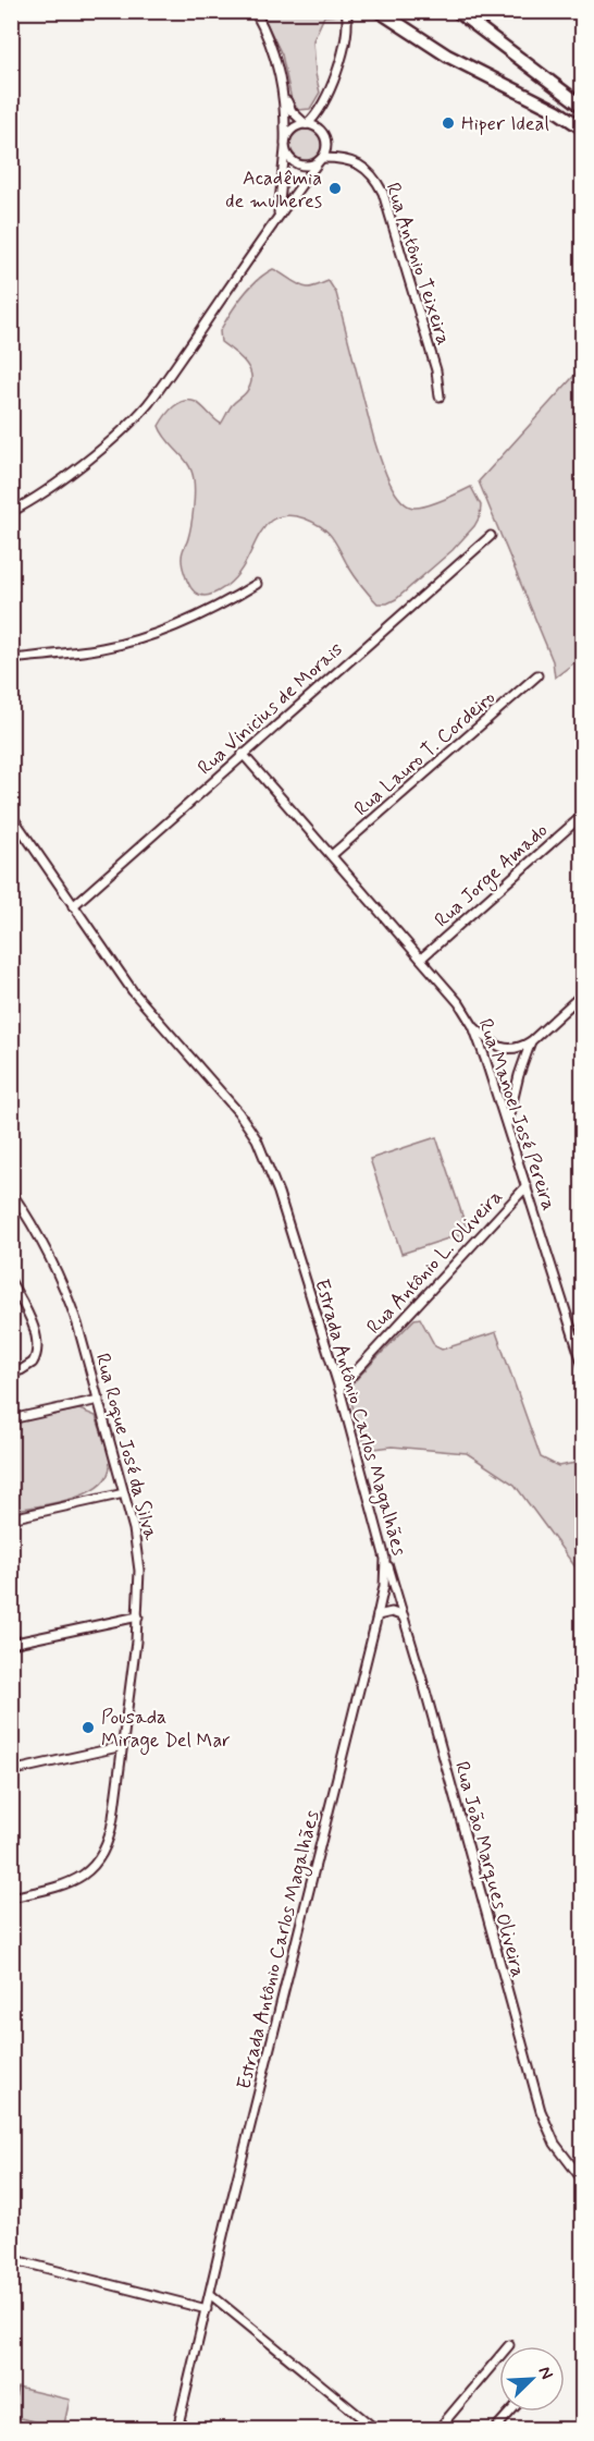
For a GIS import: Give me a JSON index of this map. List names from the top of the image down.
{
  "streets": {
    "street": [
      "Rua Antônio Teixeira",
      "Rua Vinicius de Morais",
      "Rua Lauro T. Cordeiro",
      "Rua Jorge Amado",
      "Rua Manoel José Pereira",
      "Rua Antônio L. Oliveira",
      "Estrada Antônio Carlos Magalhães",
      "Rua Roque José da Silva",
      "Rua João Marques Oliveira"
    ]
  },
  "crossings": [
    ["Rua Vinicius de Morais", "Rua Manoel José Pereira"],
    ["Rua Vinicius de Morais", "Estrada Antônio Carlos Magalhães"],
    ["Rua Lauro T. Cordeiro", "Rua Manoel José Pereira"],
    ["Rua Jorge Amado", "Rua Manoel José Pereira"],
    ["Rua Manoel José Pereira", "Rua Antônio L. Oliveira"],
    ["Rua Antônio L. Oliveira", "Estrada Antônio Carlos Magalhães"],
    ["Estrada Antônio Carlos Magalhães", "Rua João Marques Oliveira"]
  ],
  "places": ["Hiper Ideal", "Acadêmia de mulheres", "Pousada Mirage Del Mar"],
  "north": "top right"
}
